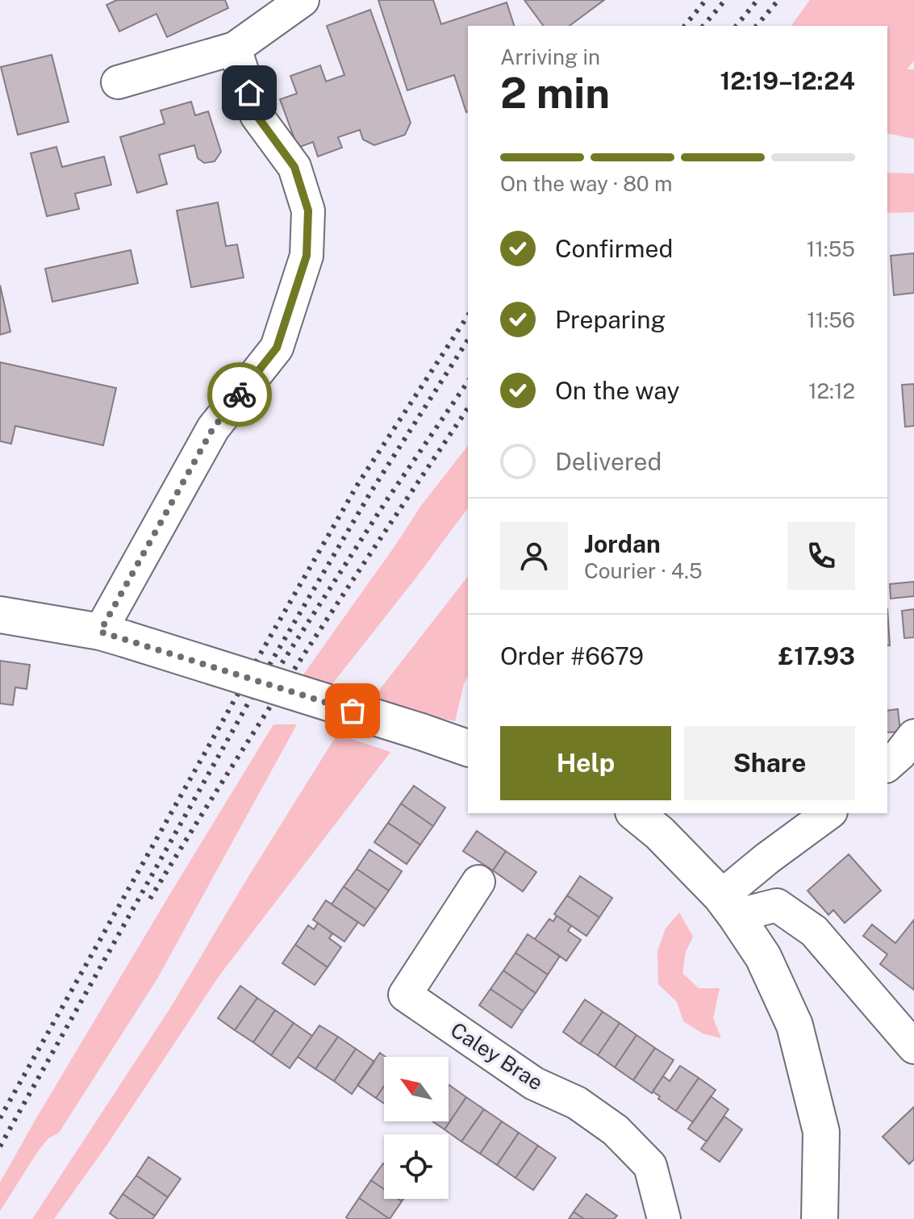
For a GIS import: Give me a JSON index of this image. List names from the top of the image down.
{
  "streets": {
    "street": ["Caley Brae"]
  },
  "north": "top left",
  "page": {
    "heading": ["2 min", "Arriving in", "12:19–12:24"],
    "panel": [
      "Jordan",
      "Courier · 4.5",
      "Order #6679",
      "£17.93"
    ],
    "bar": "On the way · 80 m",
    "list": [
      ["Confirmed", "11:55"],
      ["Preparing", "11:56"],
      ["On the way", "12:12"],
      "Delivered"
    ],
    "buttons": ["Help", "Share"]
  }
}
